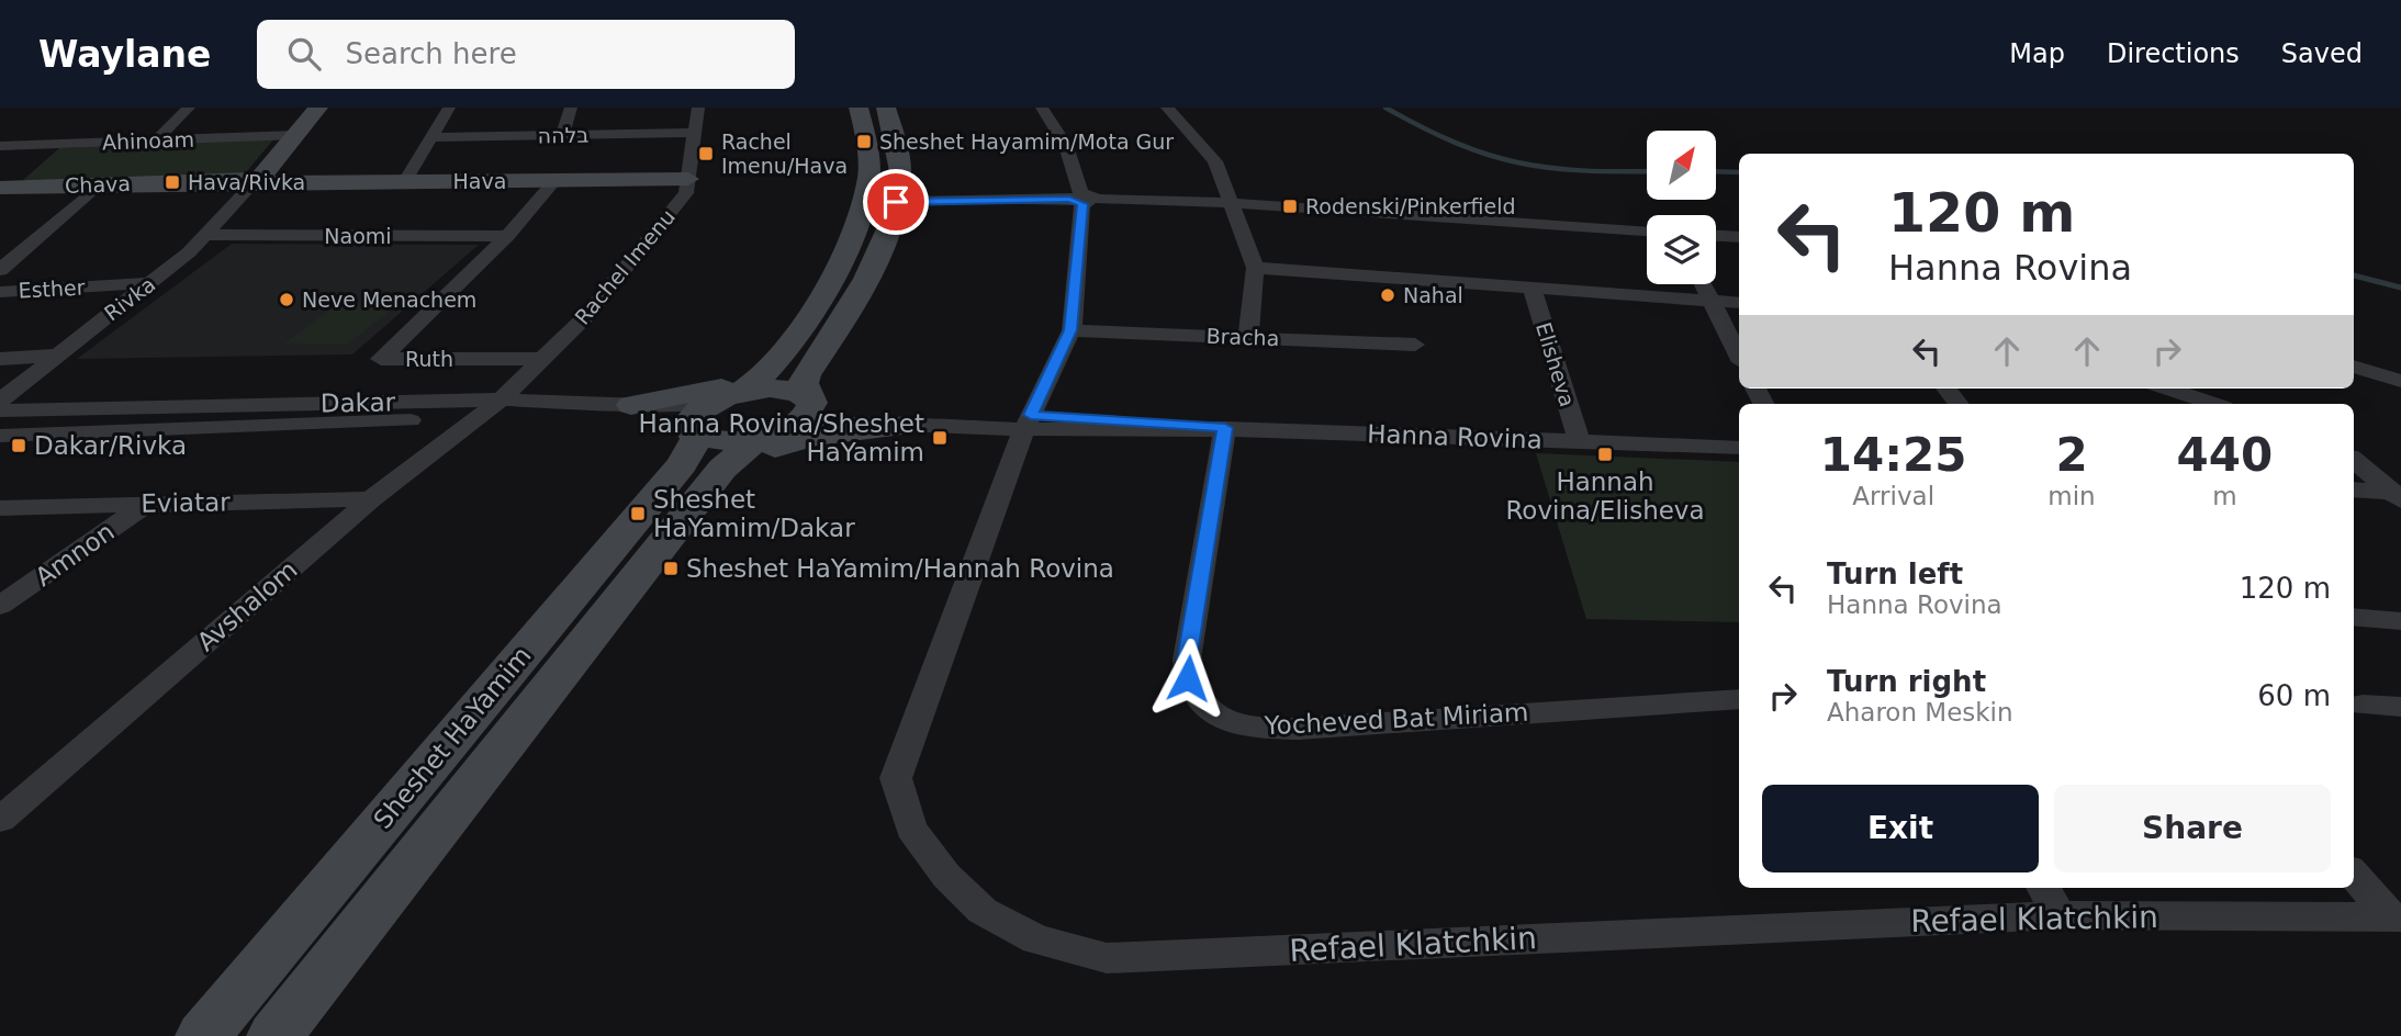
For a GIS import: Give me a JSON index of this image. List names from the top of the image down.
{
  "streets": {
    "main road": [
      "Hava",
      "Chava",
      "Rivka",
      "Sheshet HaYamim"
    ],
    "street": [
      "בלהה",
      "Ahinoam",
      "Naomi",
      "Rachel Imenu",
      "Esther",
      "Bracha",
      "Ruth",
      "Elisheva",
      "Dakar",
      "Hanna Rovina",
      "Eviatar",
      "Amnon",
      "Avshalom",
      "Yocheved Bat Miriam",
      "Refael Klatchkin"
    ]
  },
  "crossings": [
    ["בלהה", "Rachel Imenu"],
    ["Ahinoam", "Rivka"],
    ["Hava", "Chava"],
    ["Hava", "Rachel Imenu"],
    ["Hava", "Rivka"],
    ["Hava", "Ruth"],
    ["Chava", "Rivka"],
    ["Naomi", "Rivka"],
    ["Naomi", "Ruth"],
    ["Rachel Imenu", "Ruth"],
    ["Rachel Imenu", "Dakar"],
    ["Rachel Imenu", "Avshalom"],
    ["Esther", "Rivka"],
    ["Bracha", "Refael Klatchkin"],
    ["Elisheva", "Hanna Rovina"],
    ["Dakar", "Avshalom"],
    ["Dakar", "Sheshet HaYamim"],
    ["Hanna Rovina", "Yocheved Bat Miriam"],
    ["Hanna Rovina", "Sheshet HaYamim"],
    ["Hanna Rovina", "Refael Klatchkin"],
    ["Eviatar", "Amnon"],
    ["Eviatar", "Avshalom"]
  ],
  "places": {
    "transit": [
      "Sheshet Hayamim/Mota Gur",
      "Rachel Imenu/Hava",
      "Hava/Rivka",
      "Rodenski/Pinkerfield",
      "Hanna Rovina/Sheshet HaYamim",
      "Dakar/Rivka",
      "Hannah Rovina/Elisheva",
      "Sheshet HaYamim/Dakar",
      "Sheshet HaYamim/Hannah Rovina"
    ],
    "other": ["Nahal", "Neve Menachem"]
  },
  "north": "top right",
  "page": {
    "header": "Waylane",
    "search": "Search here",
    "nav": ["Map", "Directions", "Saved"],
    "turn": ["120 m", "Hanna Rovina"],
    "eta": [
      "14:25",
      "Arrival",
      "2",
      "min",
      "440",
      "m"
    ],
    "list": [
      {
        "name": "Turn left",
        "note": "Hanna Rovina",
        "value": "120 m"
      },
      {
        "name": "Turn right",
        "note": "Aharon Meskin",
        "value": "60 m"
      }
    ],
    "buttons": ["Exit", "Share"]
  }
}
